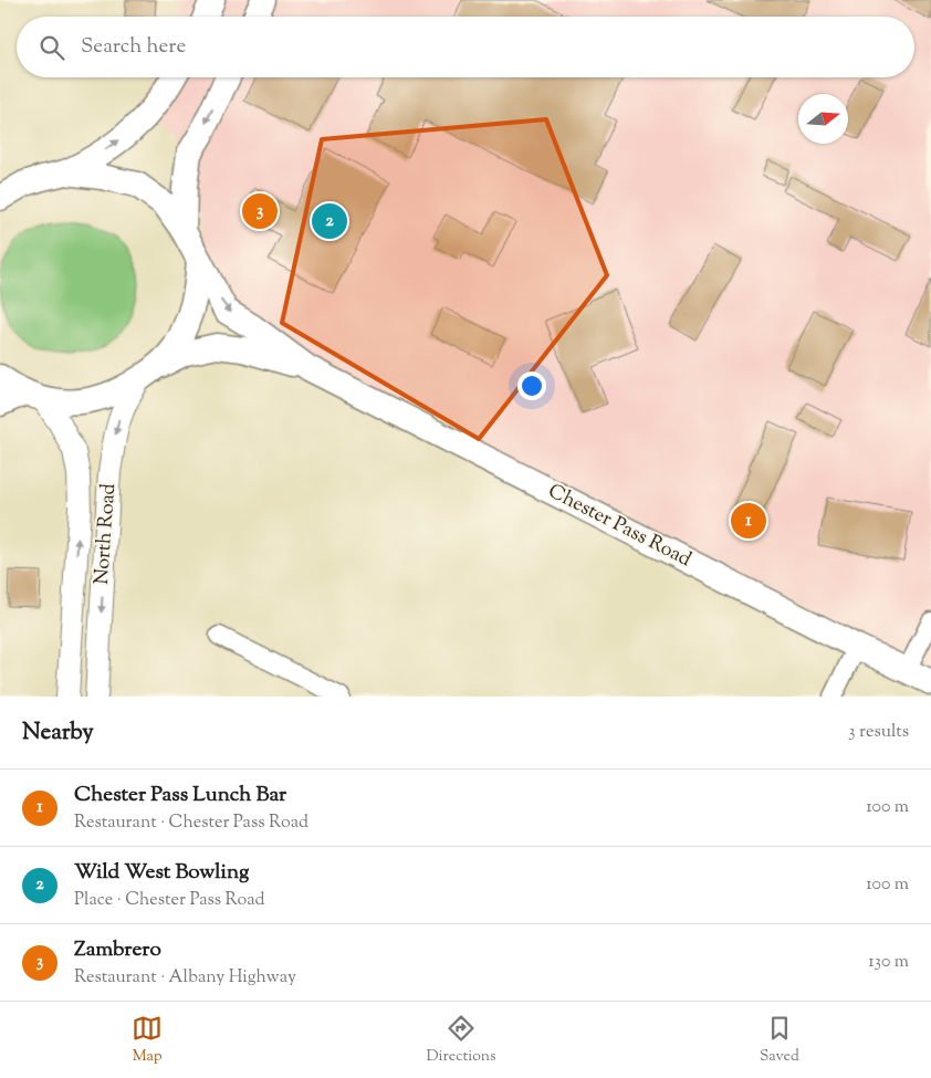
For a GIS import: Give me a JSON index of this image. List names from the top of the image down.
{
  "streets": {
    "highway": ["Chester Pass Road"],
    "main road": ["North Road"]
  },
  "crossings": [
    ["Chester Pass Road", "North Road"]
  ],
  "north": "right",
  "page": {
    "search": "Search here",
    "pins": ["3", "2", "1"],
    "heading": ["Nearby", "3 results"],
    "list": [
      {
        "mark": "1",
        "name": "Chester Pass Lunch Bar",
        "note": "Restaurant · Chester Pass Road",
        "value": "100 m"
      },
      {
        "mark": "2",
        "name": "Wild West Bowling",
        "note": "Place · Chester Pass Road",
        "value": "100 m"
      },
      {
        "mark": "3",
        "name": "Zambrero",
        "note": "Restaurant · Albany Highway",
        "value": "130 m"
      }
    ],
    "nav": ["Map", "Directions", "Saved"]
  }
}
